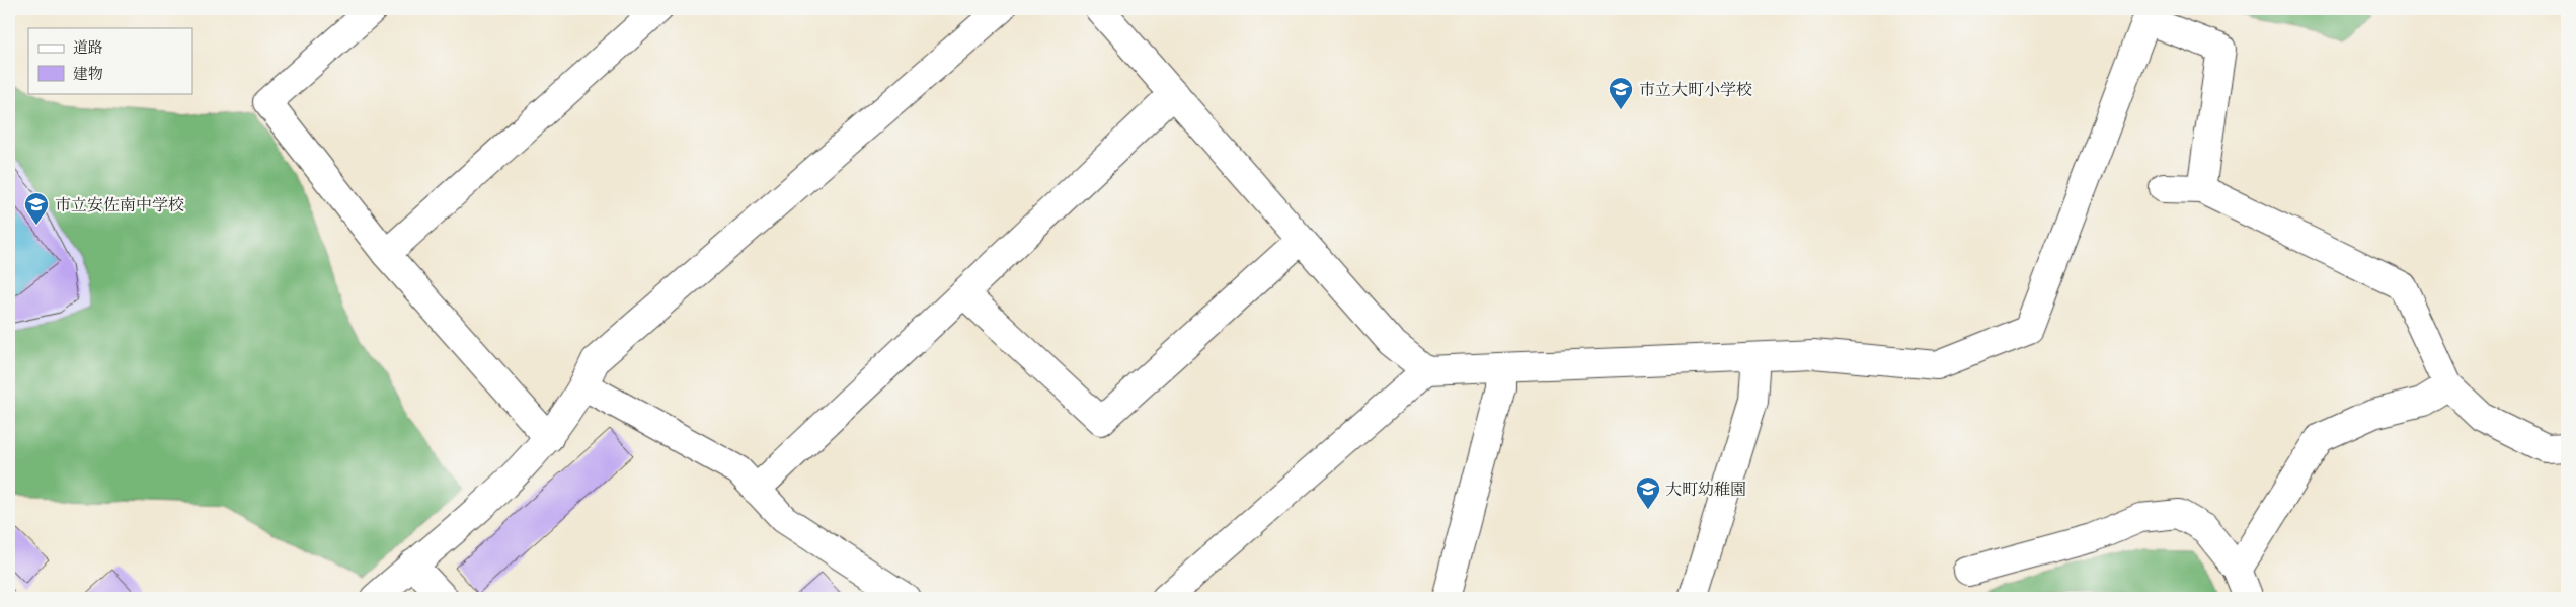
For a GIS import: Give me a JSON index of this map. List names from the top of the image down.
{
  "places": {
    "school or university": ["市立大町小学校", "市立安佐南中学校", "大町幼稚園"]
  },
  "legend": ["道路", "建物"]
}
